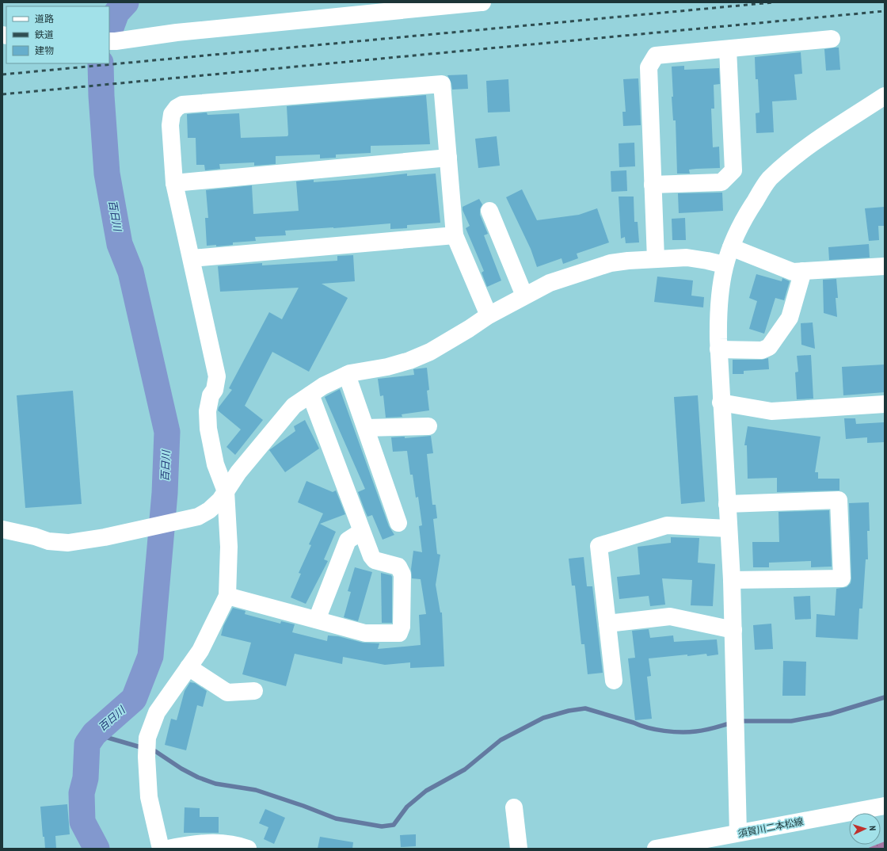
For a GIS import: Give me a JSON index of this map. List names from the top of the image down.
{
  "streets": {
    "street": ["須賀川二本松線"]
  },
  "water": ["百日川"],
  "legend": ["道路", "鉄道", "建物"],
  "north": "right"
}
